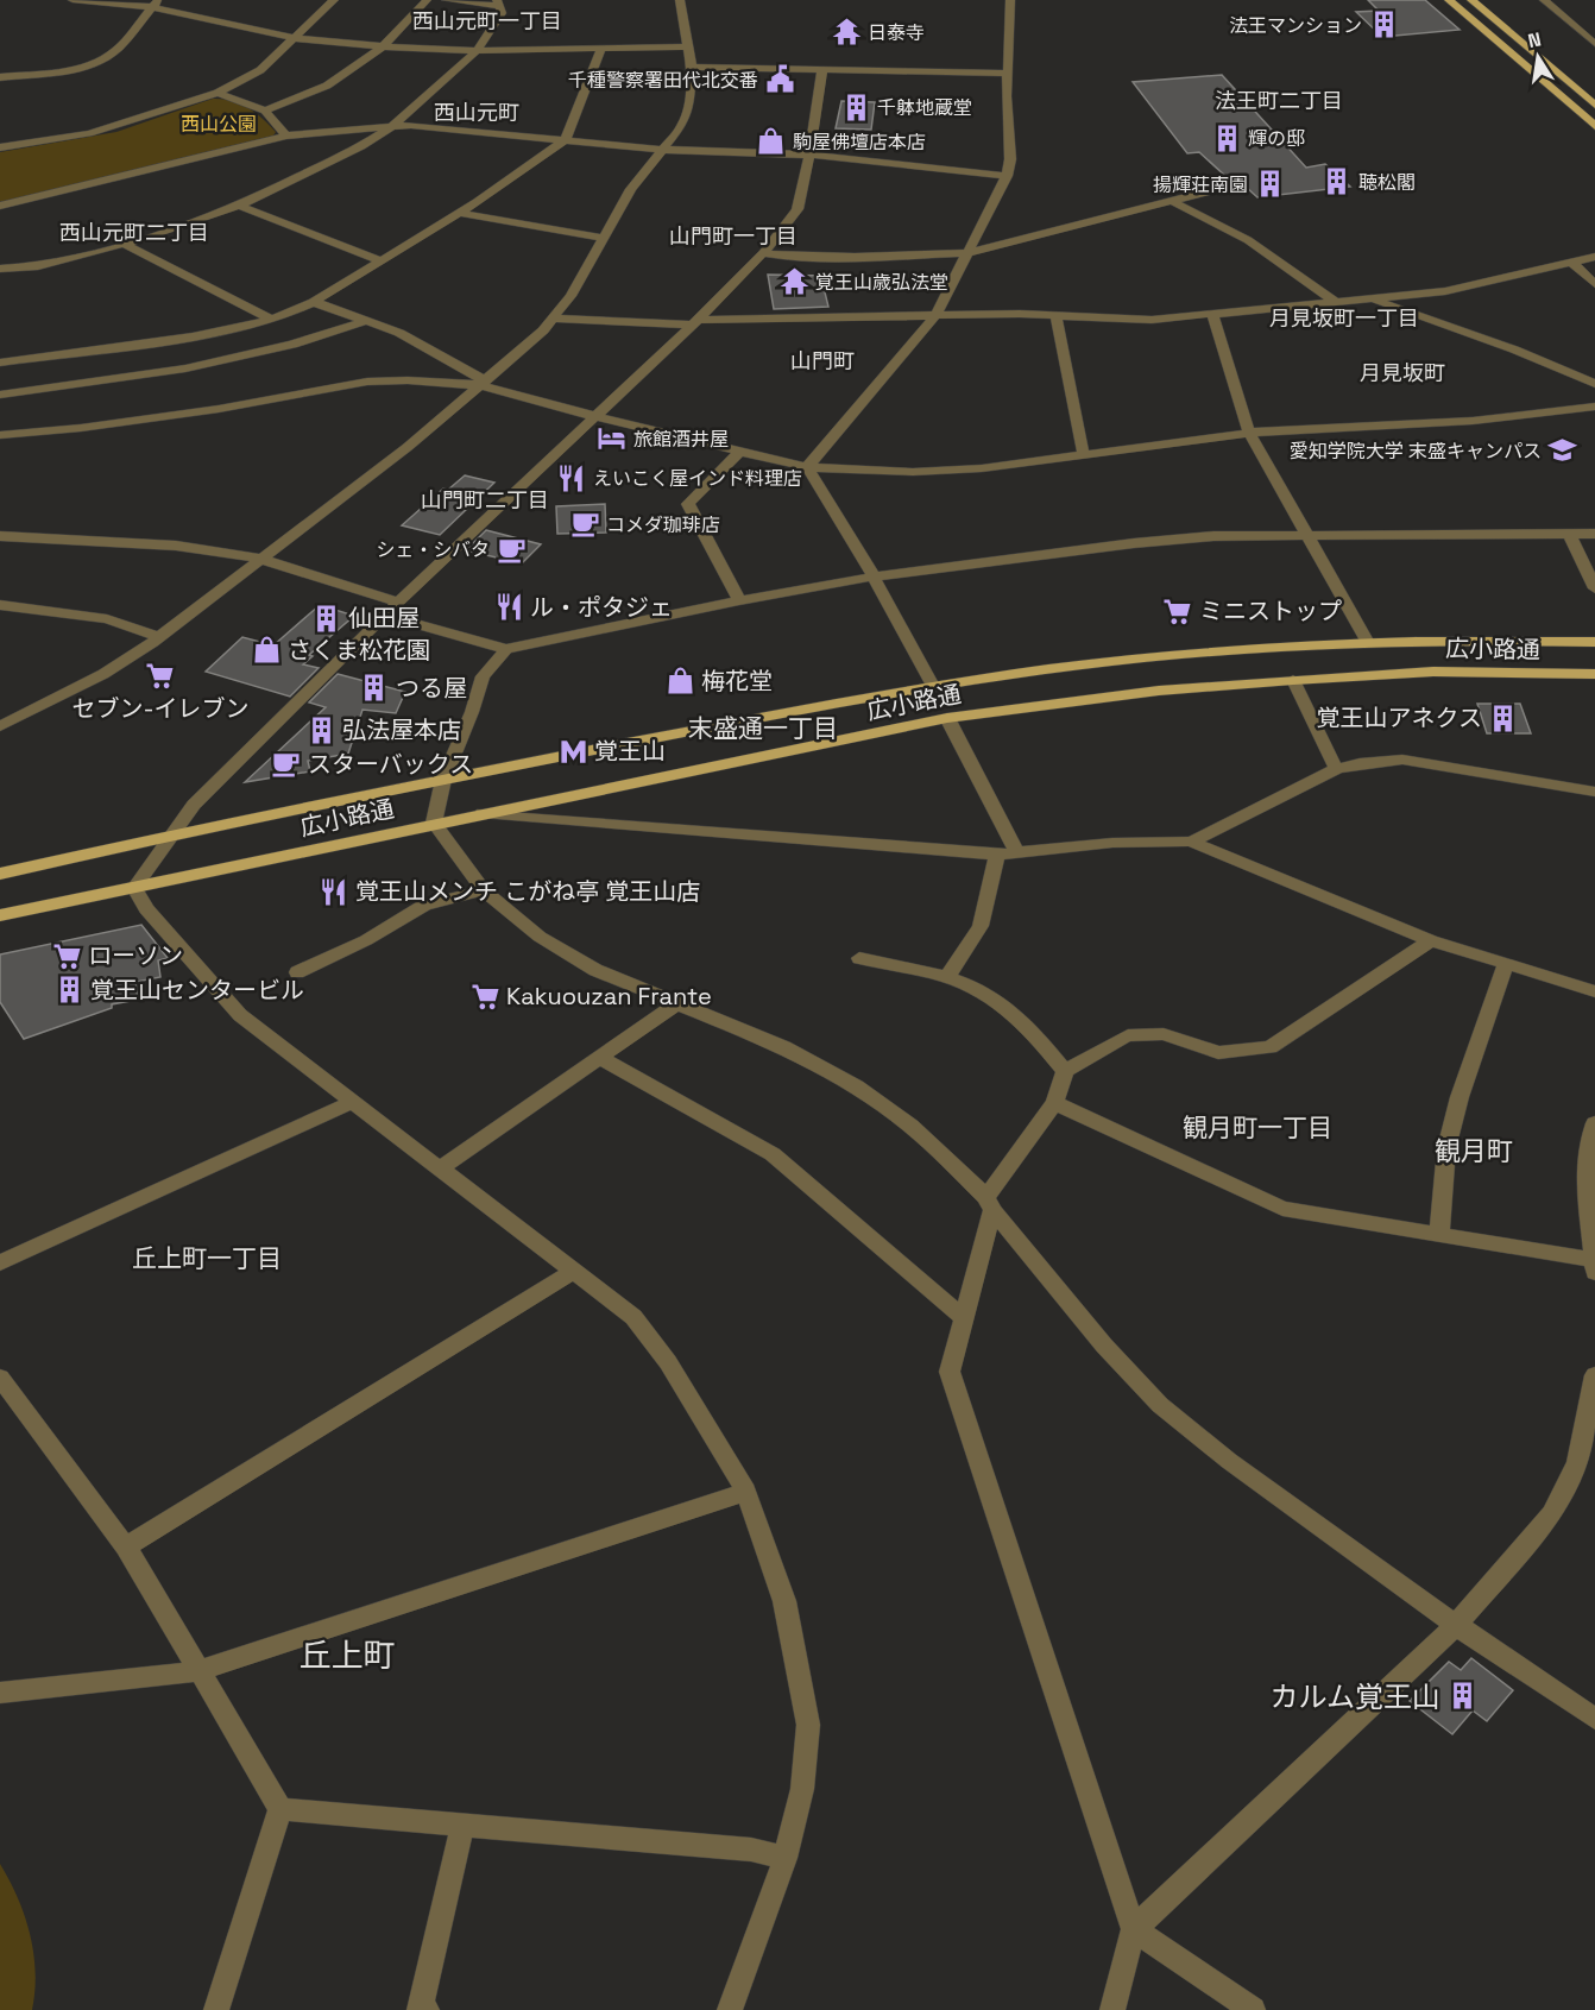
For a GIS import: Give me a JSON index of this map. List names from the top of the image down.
{
  "streets": {
    "main road": ["広小路通"]
  },
  "districts": [
    "西山元町一丁目",
    "法王町二丁目",
    "西山元町",
    "西山元町二丁目",
    "山門町一丁目",
    "月見坂町一丁目",
    "山門町",
    "月見坂町",
    "山門町二丁目",
    "末盛通一丁目",
    "観月町一丁目",
    "観月町",
    "丘上町一丁目",
    "丘上町"
  ],
  "parks": ["西山公園"],
  "places": {
    "building": [
      "法王マンション",
      "千躰地蔵堂",
      "輝の邸",
      "聴松閣",
      "揚輝荘南園",
      "仙田屋",
      "つる屋",
      "覚王山アネクス",
      "弘法屋本店",
      "覚王山センタービル",
      "カルム覚王山"
    ],
    "temple": ["日泰寺", "覚王山歳弘法堂"],
    "public building": ["千種警察署田代北交番"],
    "shop": ["駒屋佛壇店本店", "さくま松花園", "梅花堂"],
    "hotel": ["旅館酒井屋"],
    "school or university": ["愛知学院大学 末盛キャンパス"],
    "restaurant": ["えいこく屋インド料理店", "ル・ポタジェ", "覚王山メンチ こがね亭 覚王山店"],
    "cafe": ["コメダ珈琲店", "シェ・シバタ", "スターバックス"],
    "supermarket": [
      "ミニストップ",
      "セブン-イレブン",
      "ローソン",
      "Kakuouzan Frante"
    ],
    "metro station": ["覚王山"]
  },
  "north": "top"
}
